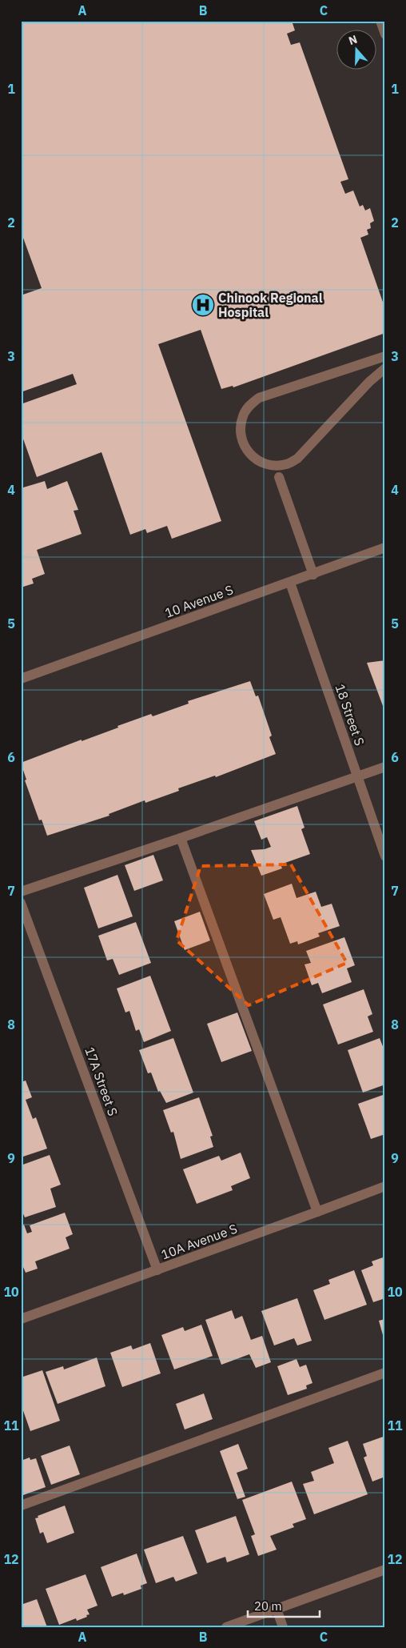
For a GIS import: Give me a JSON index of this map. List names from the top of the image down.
{
  "streets": {
    "street": [
      "10 Avenue S",
      "18 Street S",
      "17A Street S",
      "10A Avenue S"
    ]
  },
  "crossings": [
    ["10 Avenue S", "18 Street S"],
    ["17A Street S", "10A Avenue S"]
  ],
  "places": {
    "hospital": ["Chinook Regional Hospital"]
  },
  "scale_bar": "20 m",
  "north": "top",
  "grid": {
    "columns": ["A", "B", "C"],
    "rows": [
      "1",
      "2",
      "3",
      "4",
      "5",
      "6",
      "7",
      "8",
      "9",
      "10",
      "11",
      "12"
    ]
  }
}
